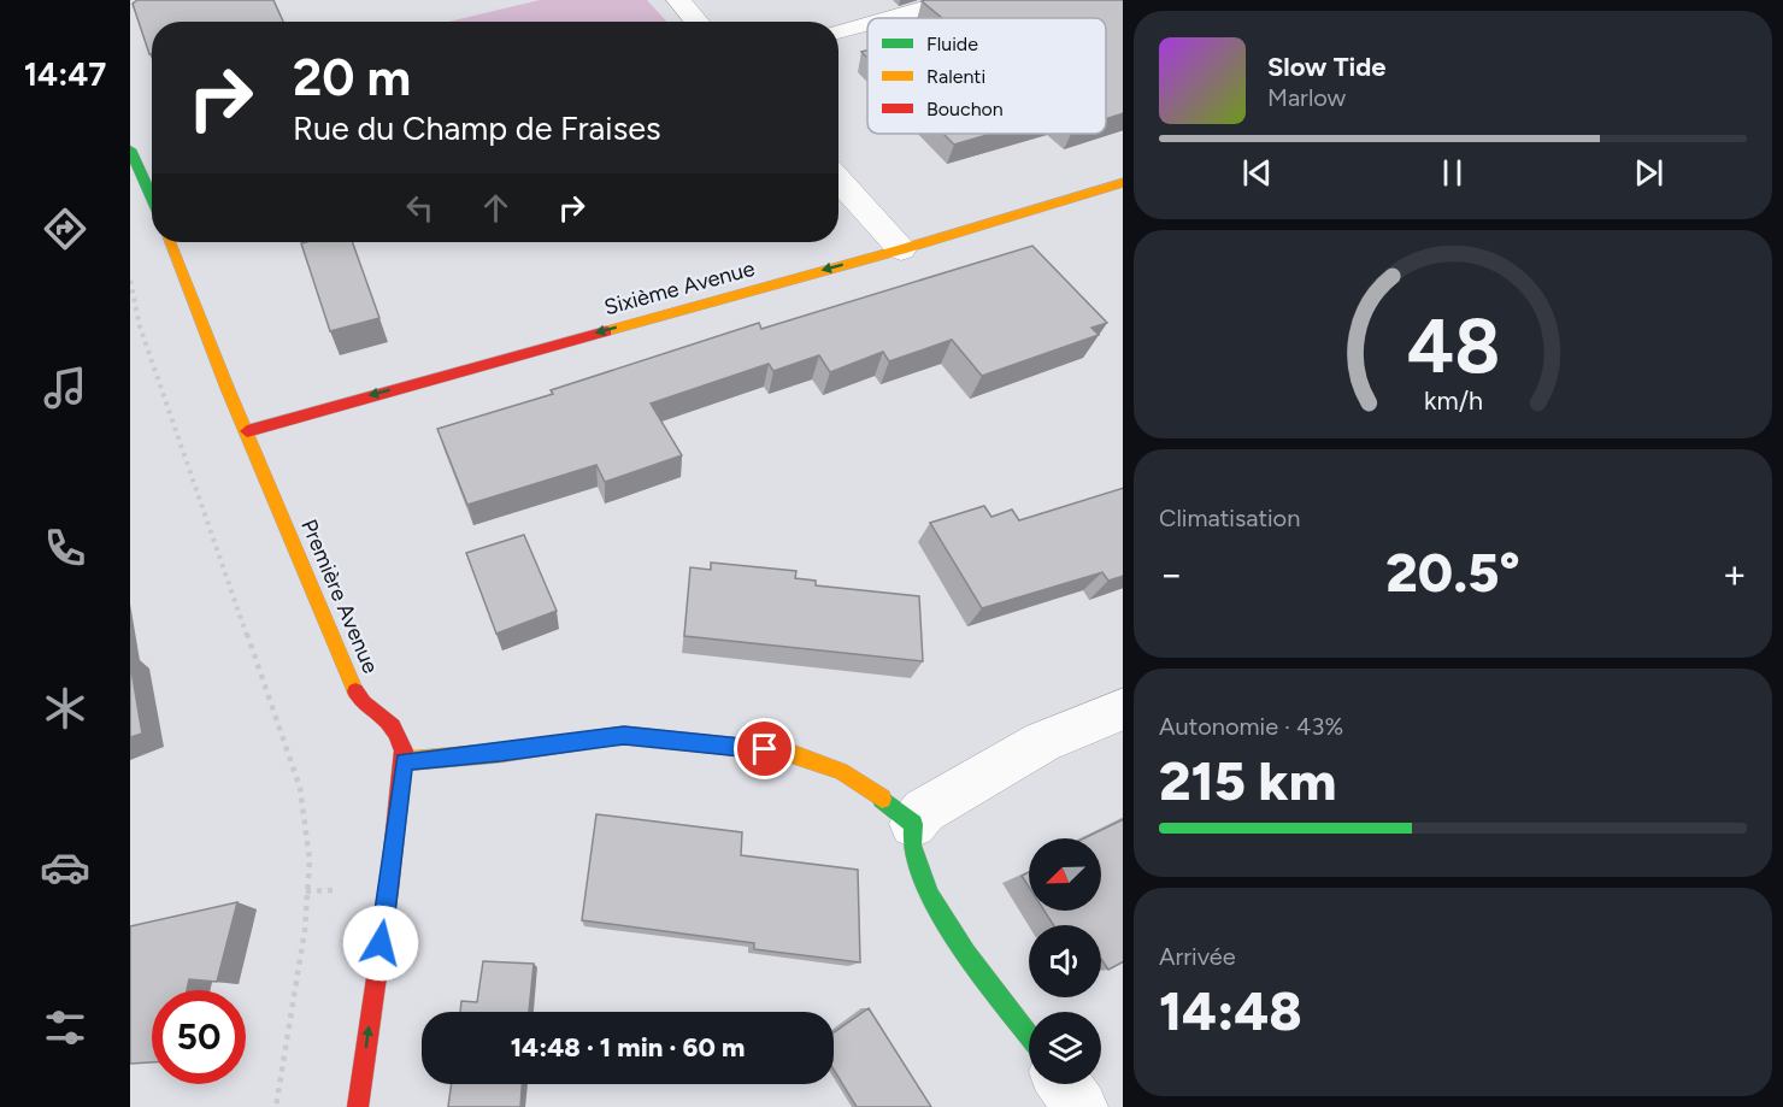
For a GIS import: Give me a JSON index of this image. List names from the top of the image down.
{
  "streets": {
    "street": ["Sixième Avenue", "Première Avenue"]
  },
  "crossings": [
    ["Sixième Avenue", "Première Avenue"]
  ],
  "one_way": ["Sixième Avenue", "Première Avenue"],
  "legend": ["Fluide", "Ralenti", "Bouchon"],
  "north": "bottom left",
  "page": {
    "tabs": "14:47",
    "turn": ["20 m", "Rue du Champ de Fraises"],
    "song": ["Slow Tide", "Marlow"],
    "tile": [
      "Climatisation",
      ["Autonomie · 43%", "215 km"],
      ["Arrivée", "14:48"]
    ],
    "heat": ["−", "20.5°", "+"],
    "limit": "50",
    "trip": "14:48 · 1 min · 60 m",
    "gauge": ["48", "km/h"]
  }
}
